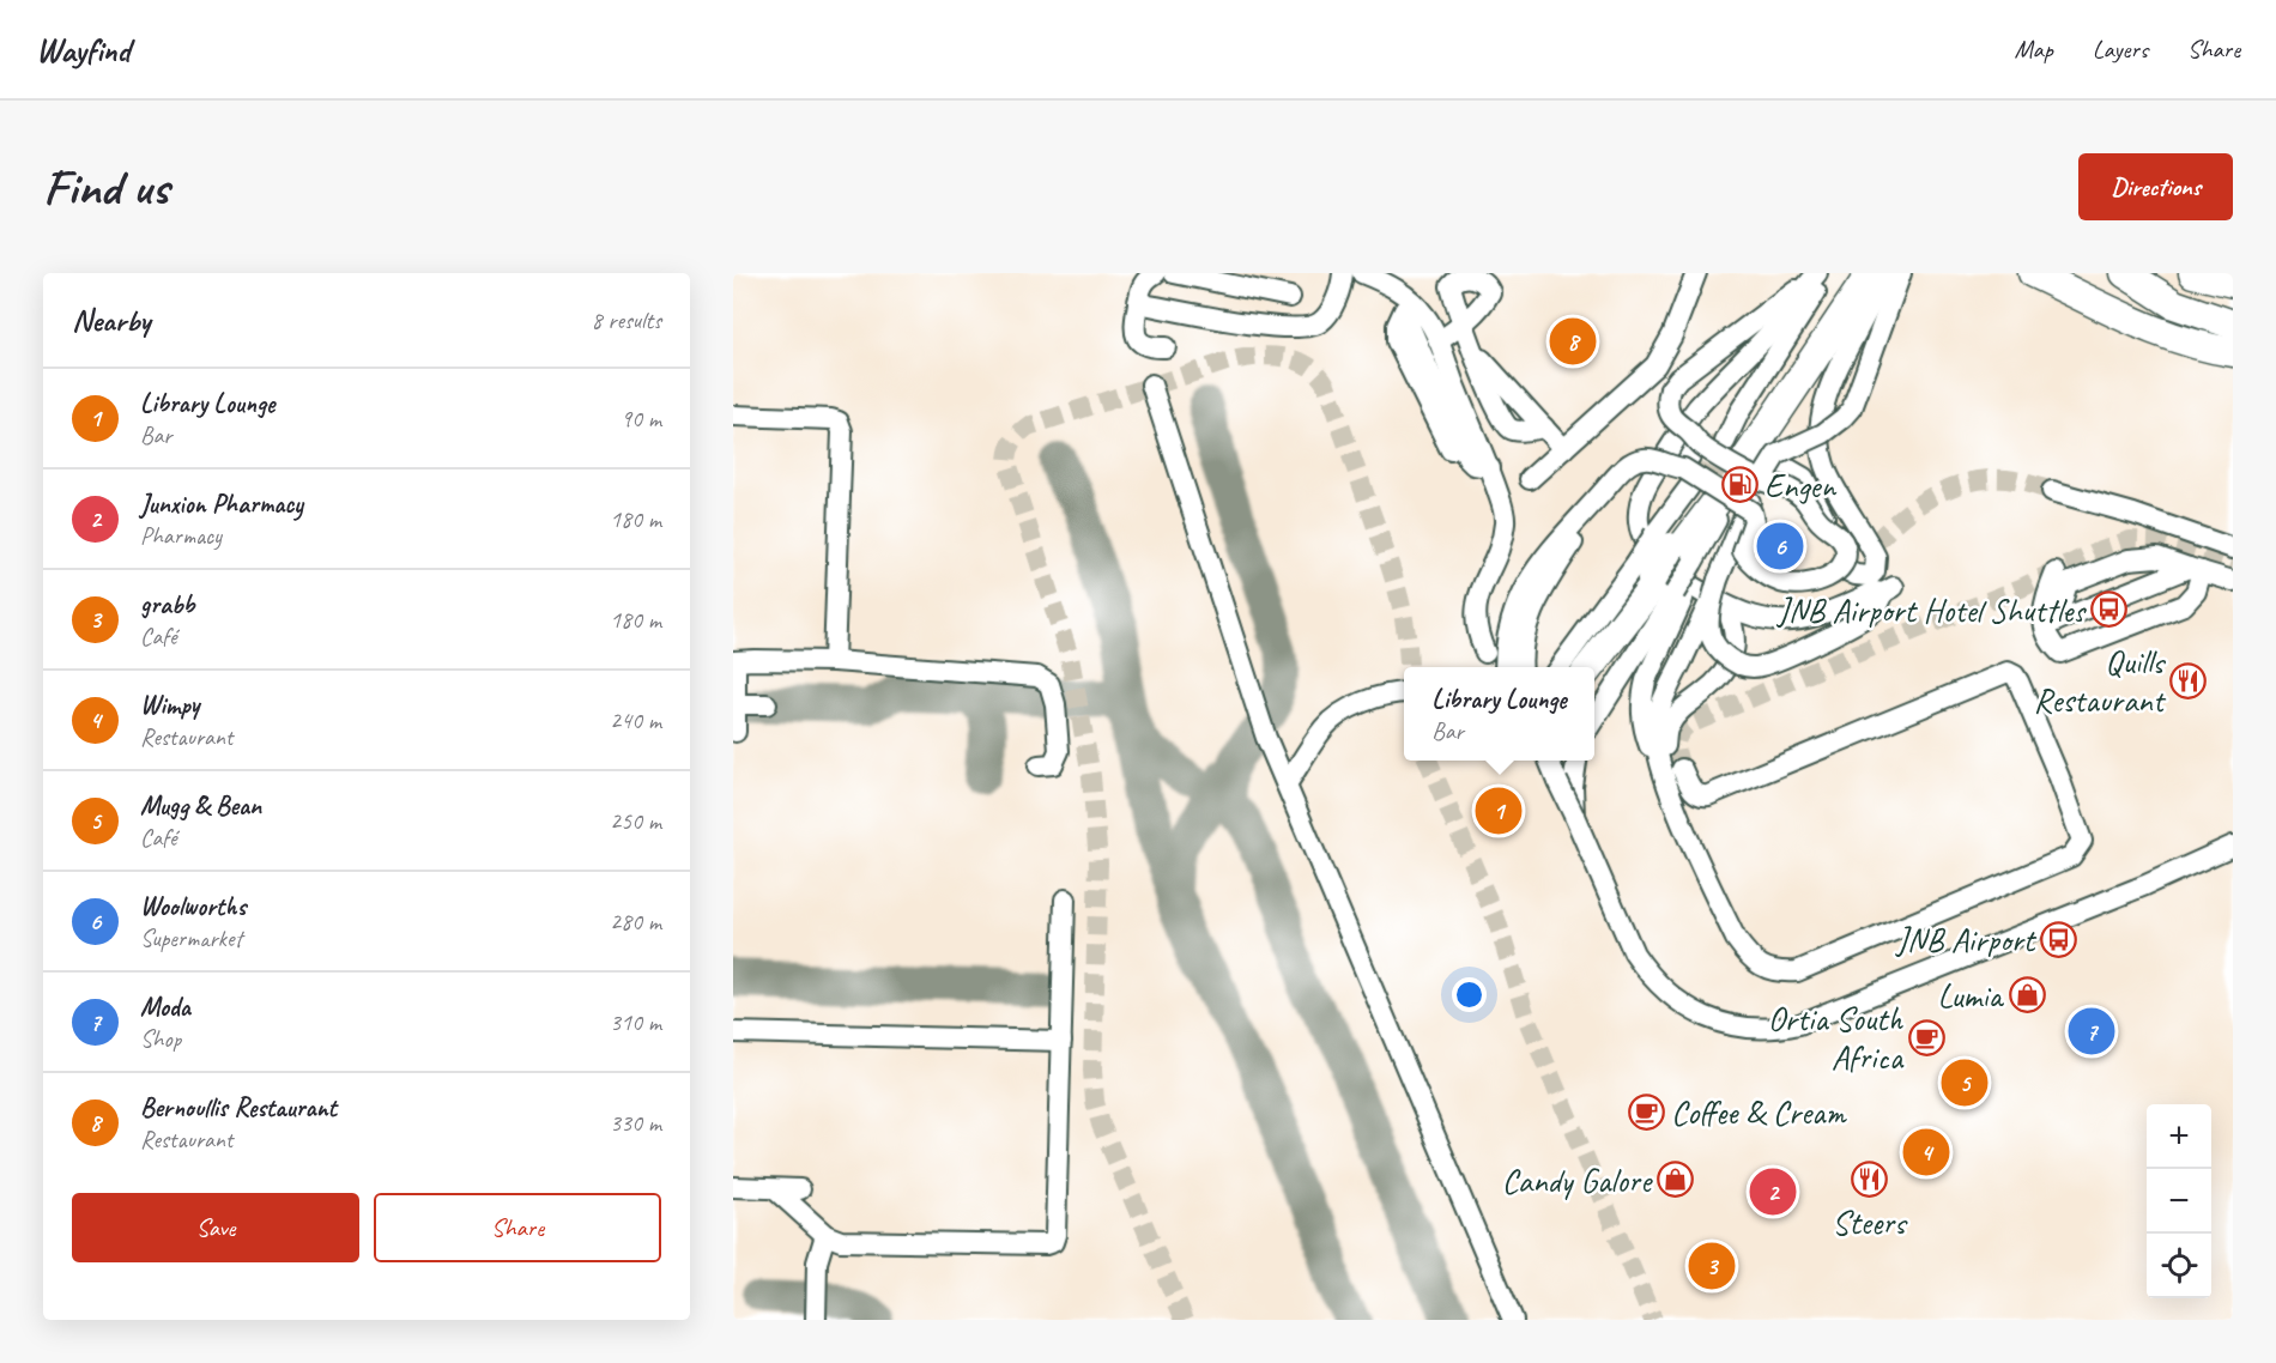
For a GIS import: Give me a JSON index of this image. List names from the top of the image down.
{
  "places": {
    "fuel station": ["Engen"],
    "bus stop": ["JNB Airport Hotel Shuttles", "JNB Airport"],
    "restaurant": ["Quills Restaurant", "Steers"],
    "shop": ["Lumia", "Candy Galore"],
    "cafe": ["Ortia South Africa", "Coffee & Cream"]
  },
  "page": {
    "header": "Wayfind",
    "nav": ["Map", "Layers", "Share"],
    "buttons": [
      "Directions",
      ["Save", "Share"]
    ],
    "title": "Find us",
    "heading": ["Nearby", "8 results"],
    "pins": [
      "8",
      "6",
      "1",
      "7",
      "5",
      "4",
      "2",
      "3"
    ],
    "list": [
      {
        "mark": "1",
        "name": "Library Lounge",
        "note": "Bar",
        "value": "90 m"
      },
      {
        "mark": "2",
        "name": "Junxion Pharmacy",
        "note": "Pharmacy",
        "value": "180 m"
      },
      {
        "mark": "3",
        "name": "grabb",
        "note": "Café",
        "value": "180 m"
      },
      {
        "mark": "4",
        "name": "Wimpy",
        "note": "Restaurant",
        "value": "240 m"
      },
      {
        "mark": "5",
        "name": "Mugg & Bean",
        "note": "Café",
        "value": "250 m"
      },
      {
        "mark": "6",
        "name": "Woolworths",
        "note": "Supermarket",
        "value": "280 m"
      },
      {
        "mark": "7",
        "name": "Moda",
        "note": "Shop",
        "value": "310 m"
      },
      {
        "mark": "8",
        "name": "Bernoullis Restaurant",
        "note": "Restaurant",
        "value": "330 m"
      }
    ],
    "popup": ["Library Lounge", "Bar"],
    "map_buttons": ["+", "−"]
  }
}
